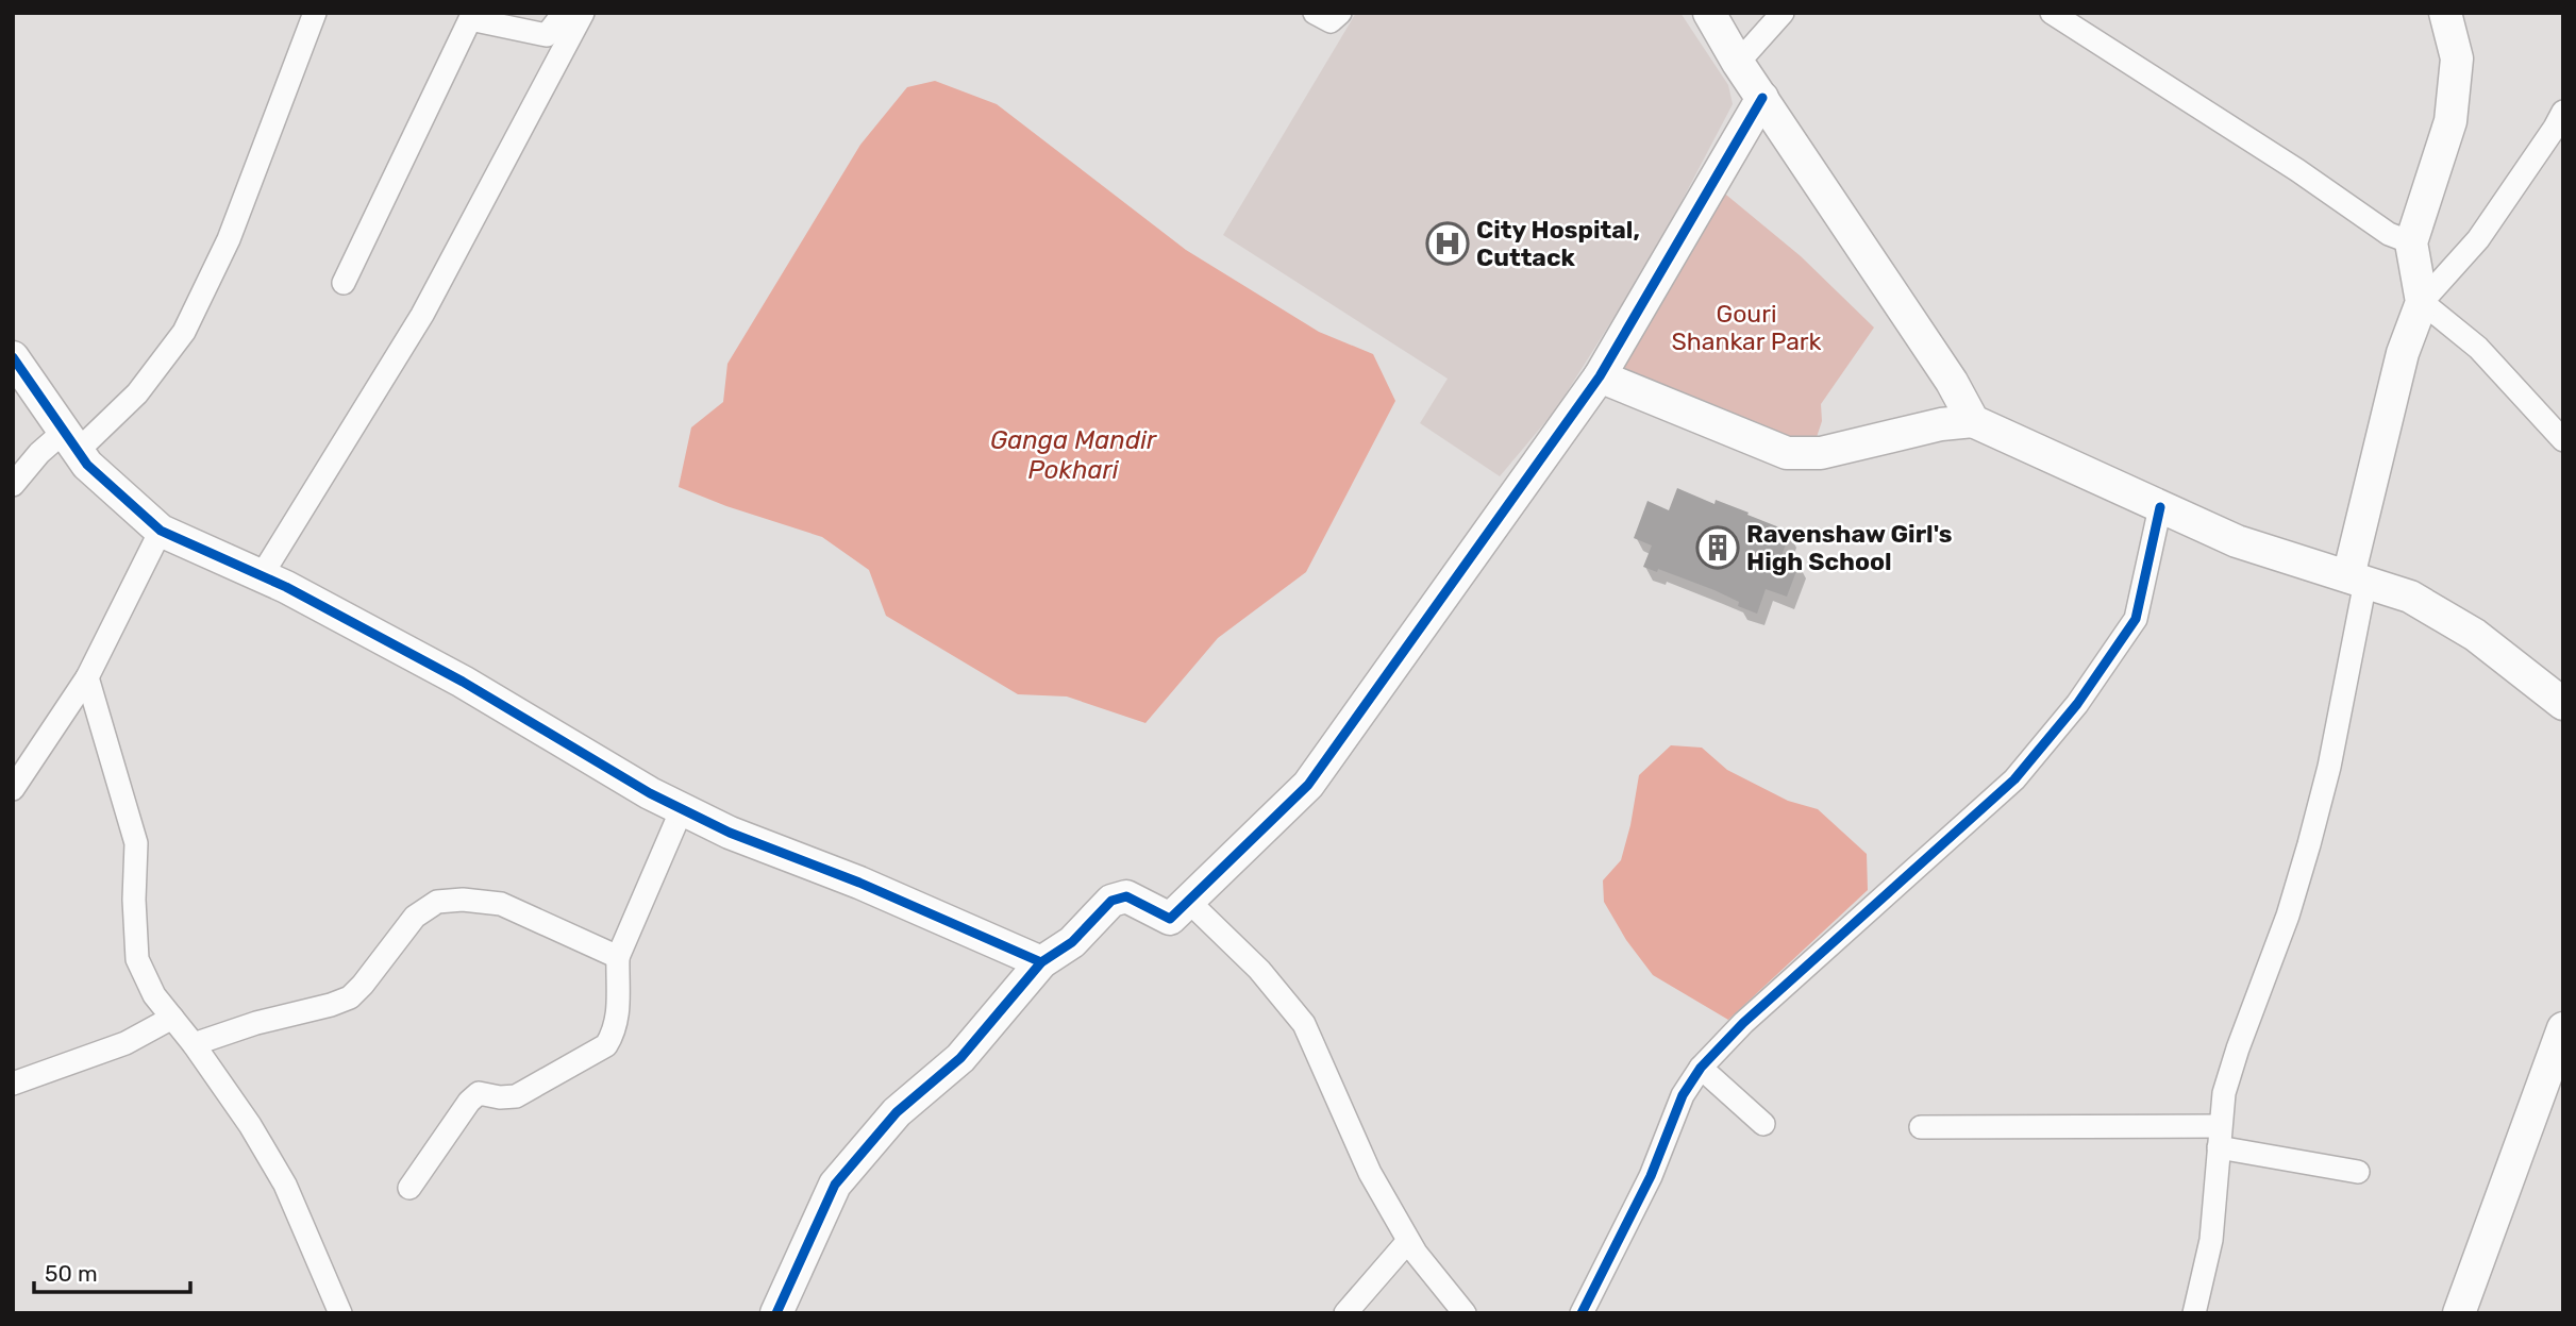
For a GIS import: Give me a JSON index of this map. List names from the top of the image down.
{
  "water": ["Ganga Mandir Pokhari"],
  "parks": ["Gouri Shankar Park"],
  "places": {
    "hospital": ["City Hospital, Cuttack"],
    "building": ["Ravenshaw Girl's High School"]
  },
  "scale_bar": "50 m"
}
